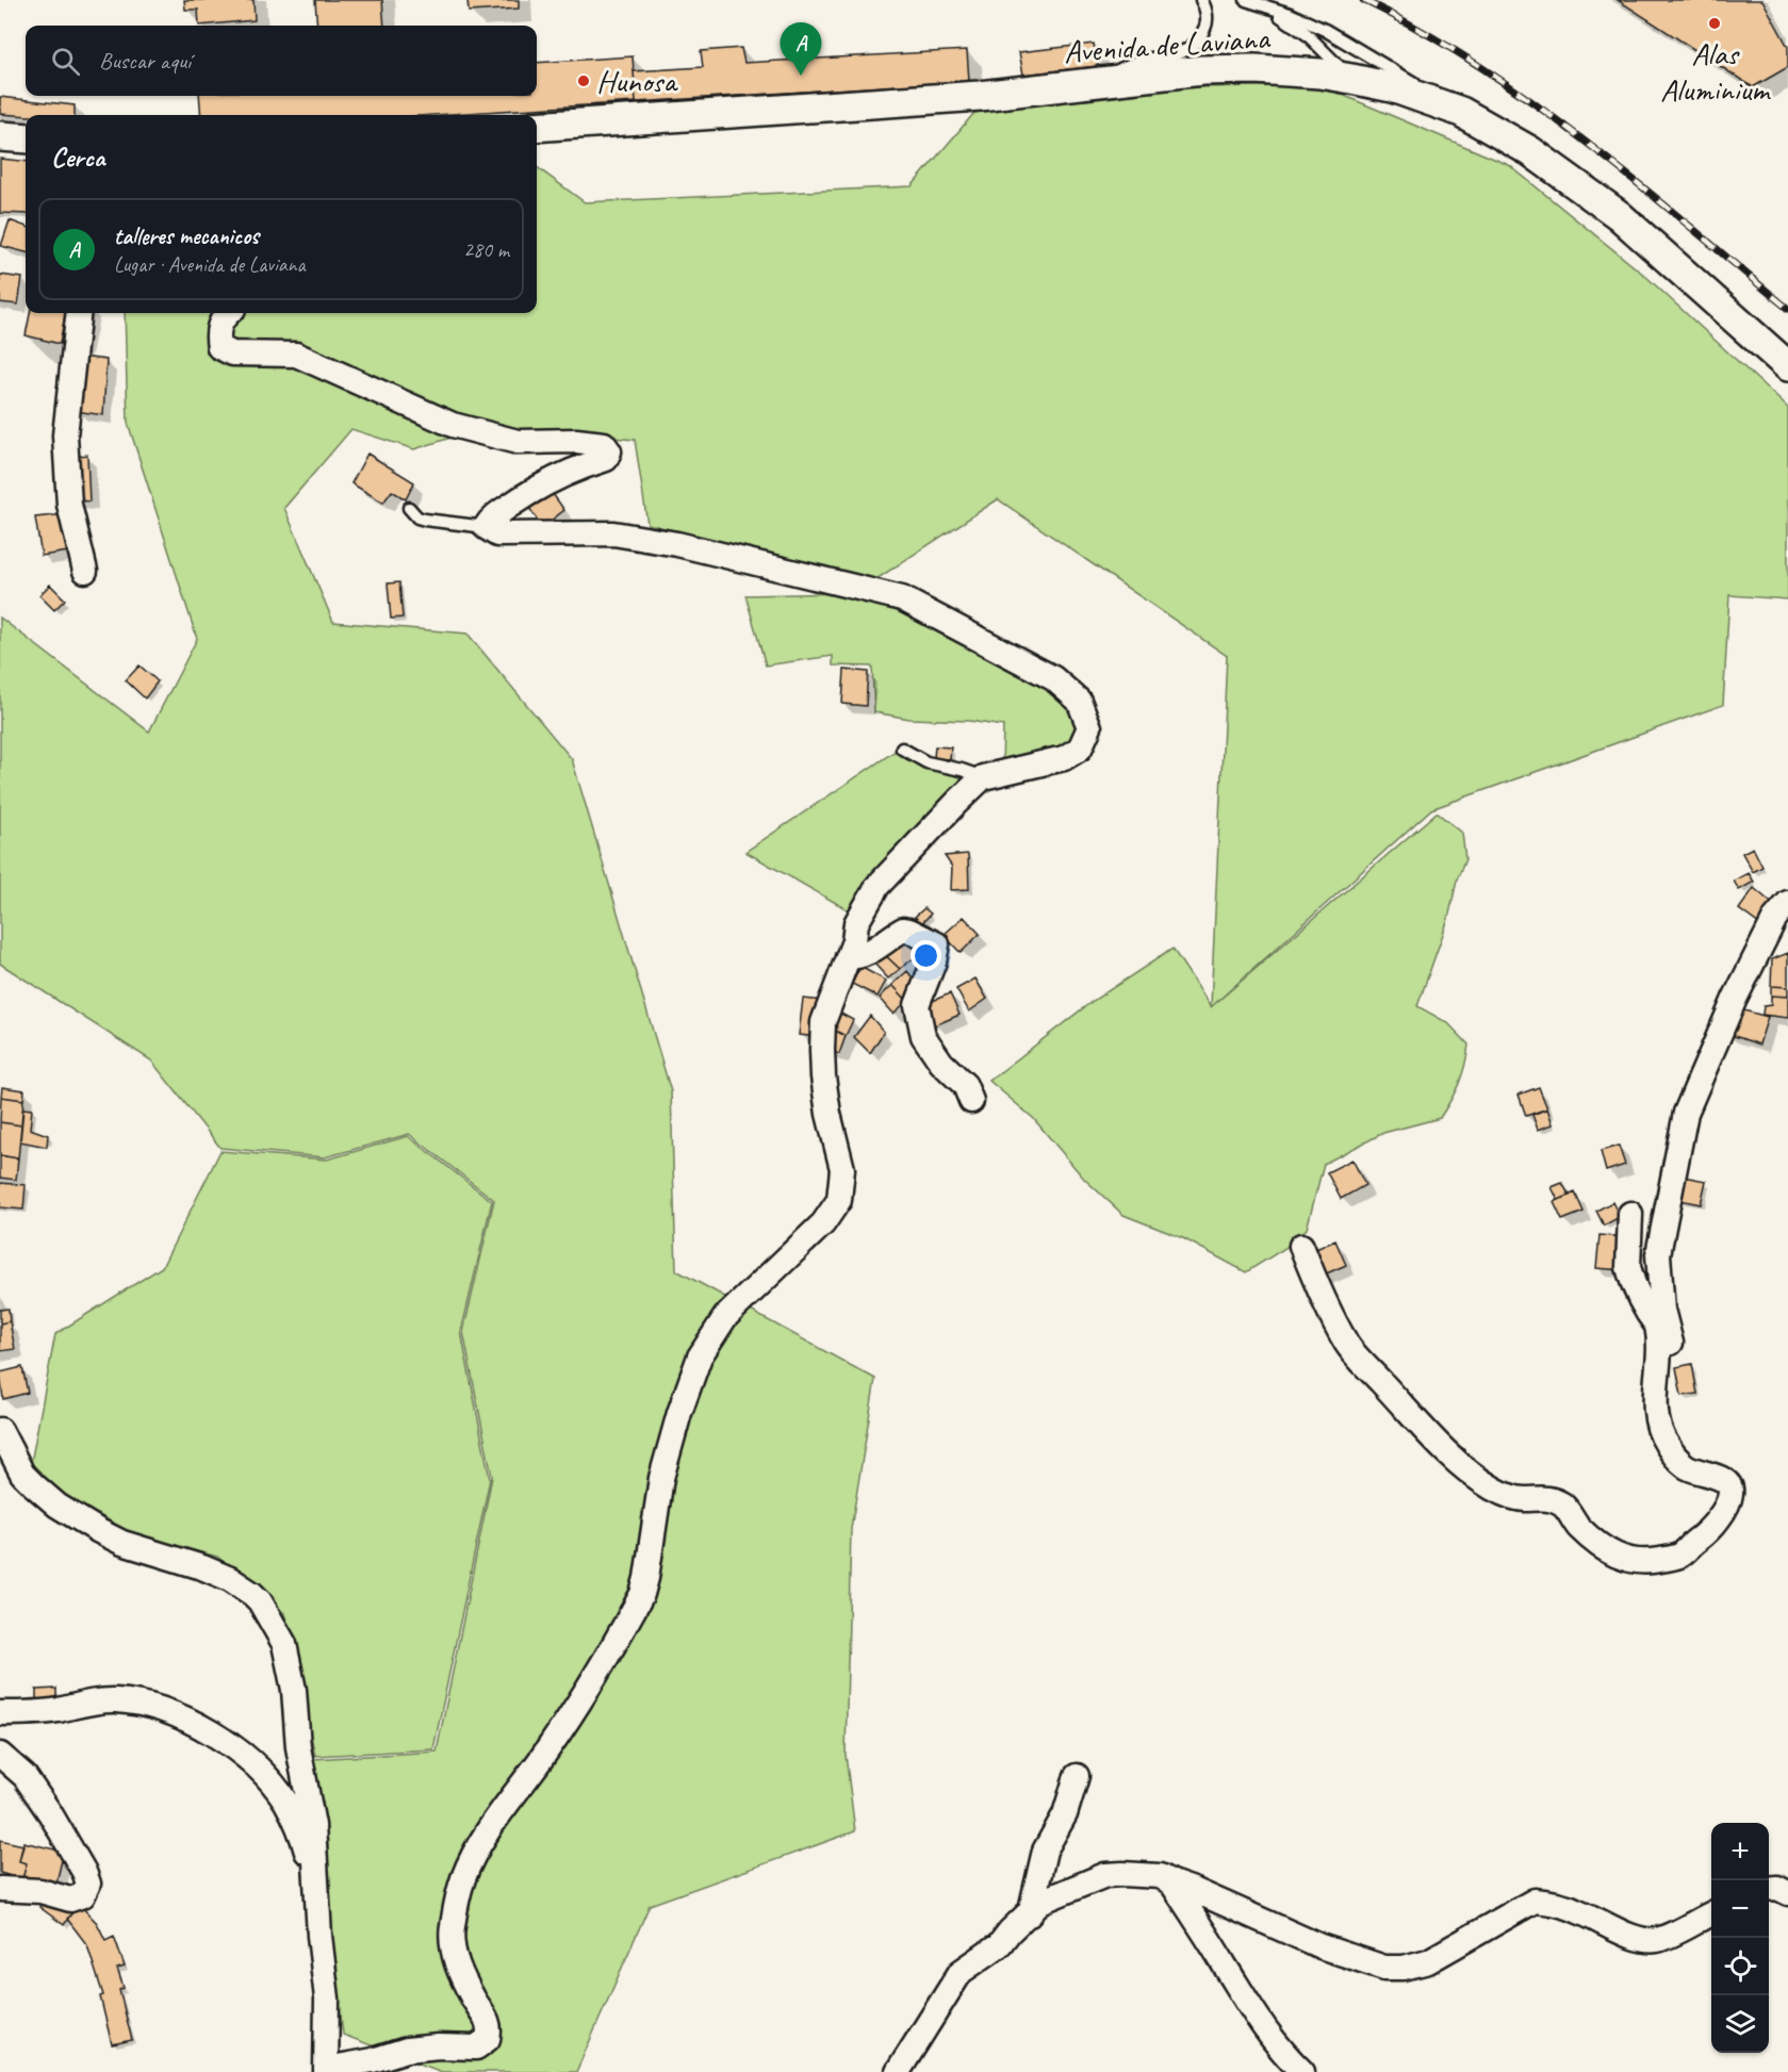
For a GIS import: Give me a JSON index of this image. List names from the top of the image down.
{
  "streets": {
    "street": ["Avenida de Laviana"]
  },
  "places": ["Alas Aluminium", "Hunosa"],
  "page": {
    "pins": "A",
    "search": "Buscar aquí",
    "heading": "Cerca",
    "list": [
      {
        "mark": "A",
        "name": "talleres mecanicos",
        "note": "Lugar · Avenida de Laviana",
        "value": "280 m"
      }
    ],
    "map_buttons": ["+", "−"]
  }
}
